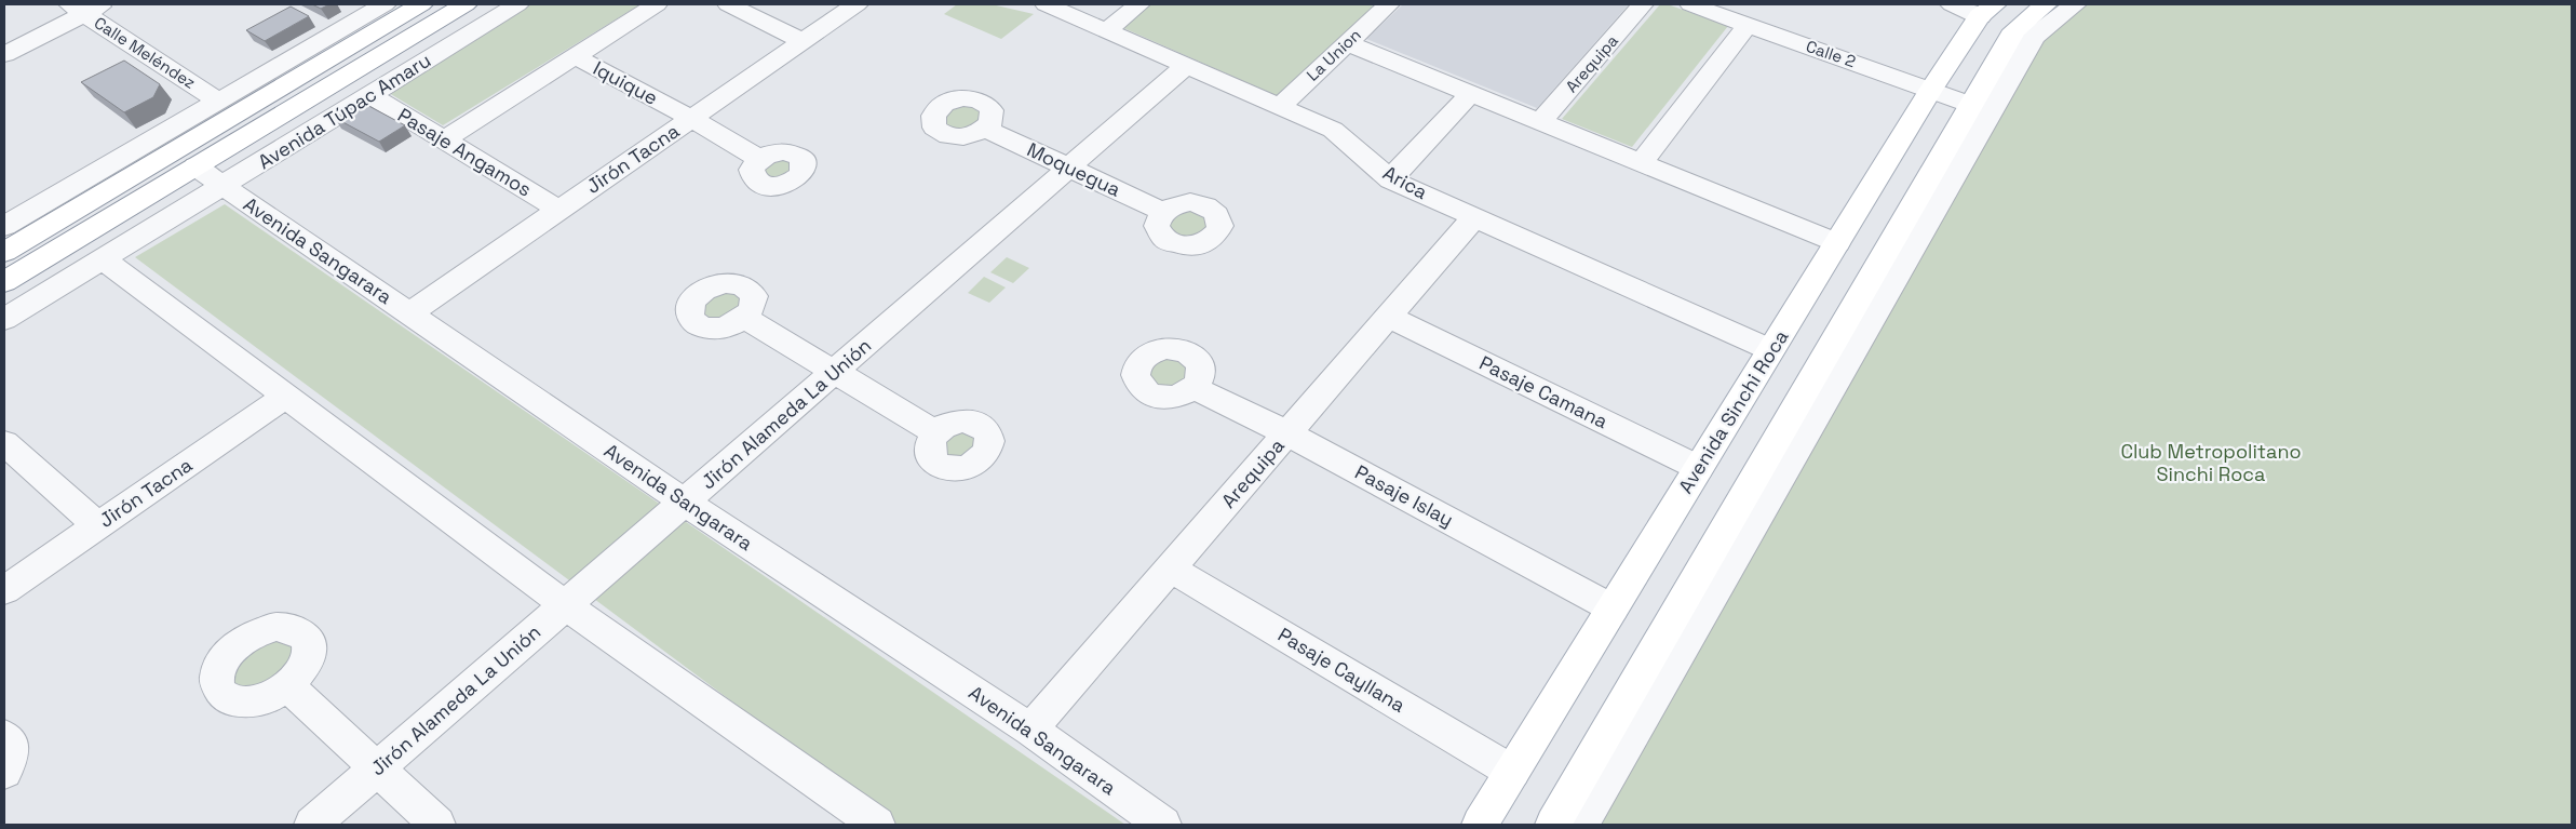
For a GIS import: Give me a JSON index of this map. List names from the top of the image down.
{
  "streets": {
    "main road": ["Avenida Túpac Amaru", "Avenida Sinchi Roca"],
    "street": [
      "Calle Meléndez",
      "Calle 2",
      "La Union",
      "Arequipa",
      "Iquique",
      "Pasaje Angamos",
      "Jirón Tacna",
      "Moquegua",
      "Arica",
      "Avenida Sangarara",
      "Pasaje Camana",
      "Jirón Alameda La Unión",
      "Pasaje Islay",
      "Pasaje Cayllana"
    ]
  },
  "crossings": [
    ["Calle 2", "Avenida Sinchi Roca"],
    ["La Union", "Arica"],
    ["Arequipa", "Arica"],
    ["Arequipa", "Avenida Sangarara"],
    ["Arequipa", "Pasaje Camana"],
    ["Arequipa", "Pasaje Islay"],
    ["Arequipa", "Pasaje Cayllana"],
    ["Iquique", "Jirón Tacna"],
    ["Avenida Túpac Amaru", "Pasaje Angamos"],
    ["Avenida Túpac Amaru", "Avenida Sangarara"],
    ["Pasaje Angamos", "Jirón Tacna"],
    ["Jirón Tacna", "Avenida Sangarara"],
    ["Moquegua", "Jirón Alameda La Unión"],
    ["Arica", "Avenida Sinchi Roca"],
    ["Arica", "Jirón Alameda La Unión"],
    ["Avenida Sangarara", "Jirón Alameda La Unión"],
    ["Pasaje Camana", "Avenida Sinchi Roca"],
    ["Avenida Sinchi Roca", "Pasaje Islay"],
    ["Avenida Sinchi Roca", "Pasaje Cayllana"]
  ],
  "parks": ["Club Metropolitano Sinchi Roca"]
}
